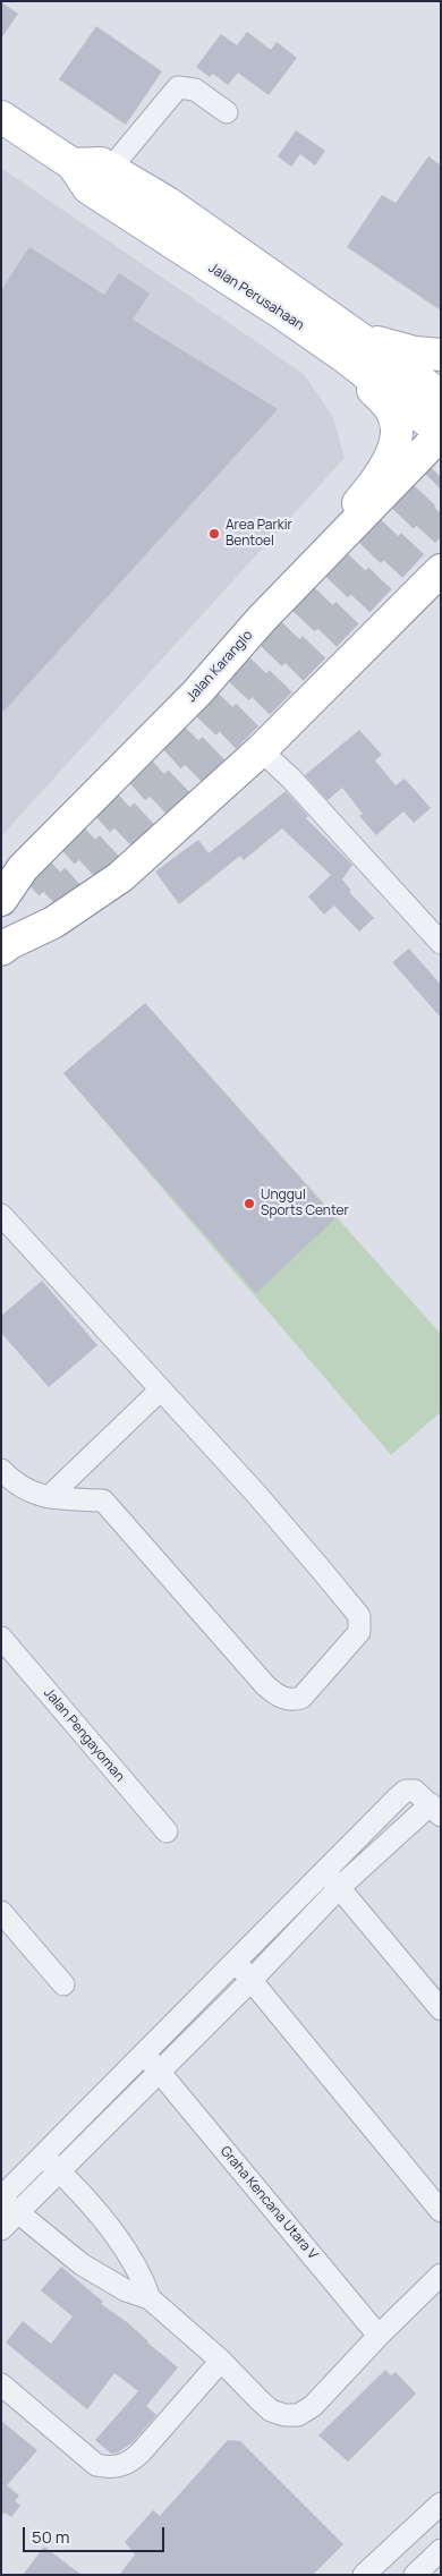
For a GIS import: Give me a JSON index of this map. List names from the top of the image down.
{
  "streets": {
    "main road": ["Jalan Perusahaan", "Jalan Karanglo"],
    "street": ["Jalan Pengayoman", "Graha Kencana Utara V"]
  },
  "crossings": [
    ["Jalan Perusahaan", "Jalan Karanglo"]
  ],
  "places": ["Area Parkir Bentoel", "Unggul Sports Center"],
  "scale_bar": "50 m"
}
